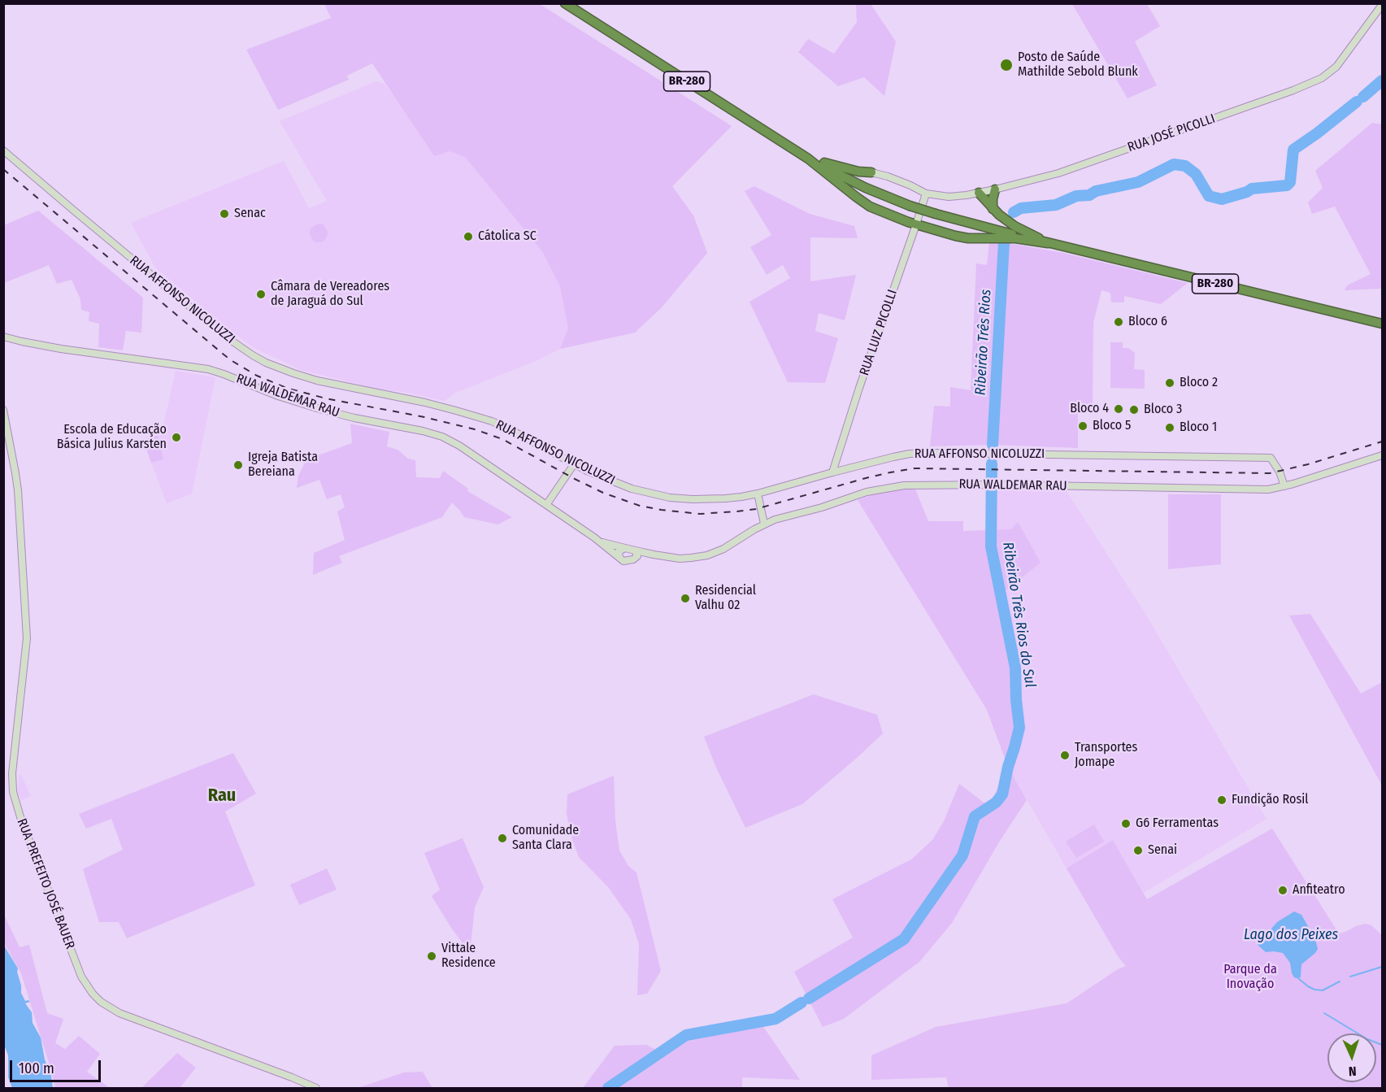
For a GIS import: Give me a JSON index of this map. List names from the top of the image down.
{
  "streets": {
    "highway": ["BR-280"],
    "street": [
      "RUA JOSÉ PICOLLI",
      "RUA AFFONSO NICOLUZZI",
      "RUA LUIZ PICOLLI",
      "RUA WALDEMAR RAU",
      "RUA PREFEITO JOSÉ BAUER"
    ]
  },
  "crossings": [
    ["RUA JOSÉ PICOLLI", "RUA LUIZ PICOLLI"],
    ["RUA AFFONSO NICOLUZZI", "RUA LUIZ PICOLLI"],
    ["RUA AFFONSO NICOLUZZI", "RUA WALDEMAR RAU"]
  ],
  "districts": ["Rau"],
  "water": ["Ribeirão Três Rios", "Ribeirão Três Rios do Sul", "Lago dos Peixes"],
  "parks": ["Parque da Inovação"],
  "places": [
    "Posto de Saúde Mathilde Sebold Blunk",
    "Senac",
    "Cátolica SC",
    "Câmara de Vereadores de Jaraguá do Sul",
    "Bloco 6",
    "Bloco 2",
    "Bloco 4",
    "Bloco 3",
    "Bloco 5",
    "Bloco 1",
    "Escola de Educação Básica Julius Karsten",
    "Igreja Batista Bereiana",
    "Residencial Valhu 02",
    "Transportes Jomape",
    "Fundição Rosil",
    "G6 Ferramentas",
    "Comunidade Santa Clara",
    "Senai",
    "Anfiteatro",
    "Vittale Residence"
  ],
  "scale_bar": "100 m",
  "north": "bottom"
}
